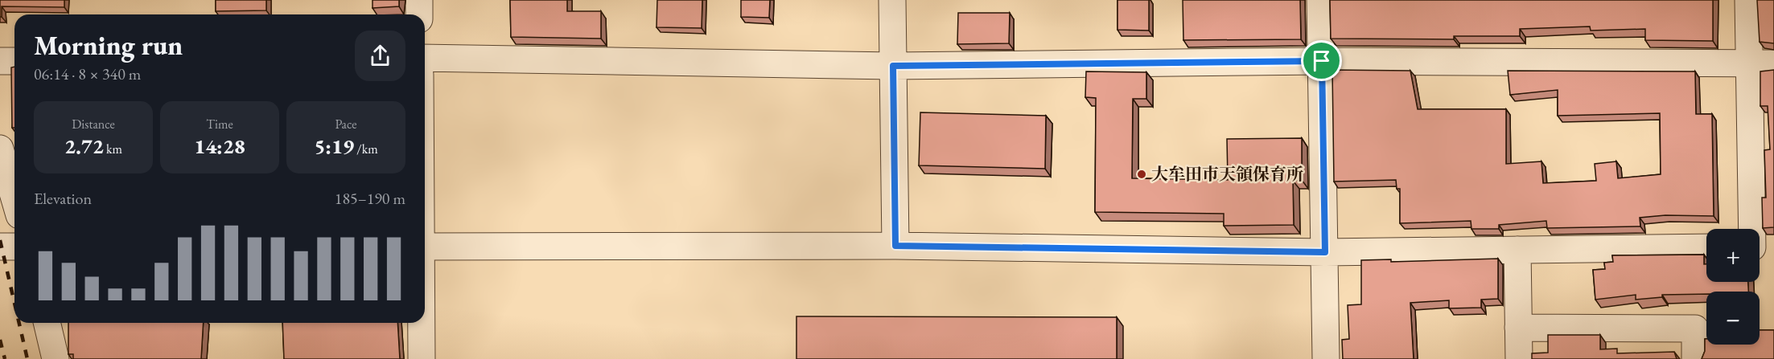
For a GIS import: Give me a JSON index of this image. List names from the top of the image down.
{
  "places": ["大牟田市天領保育所"],
  "page": {
    "heading": ["Morning run", "06:14 · 8 × 340 m"],
    "stats": [
      ["Distance", "2.72 km"],
      ["Time", "14:28"],
      ["Pace", "5:19 /km"]
    ],
    "chart": ["Elevation", "185–190 m"],
    "map_buttons": ["+", "−"]
  }
}
